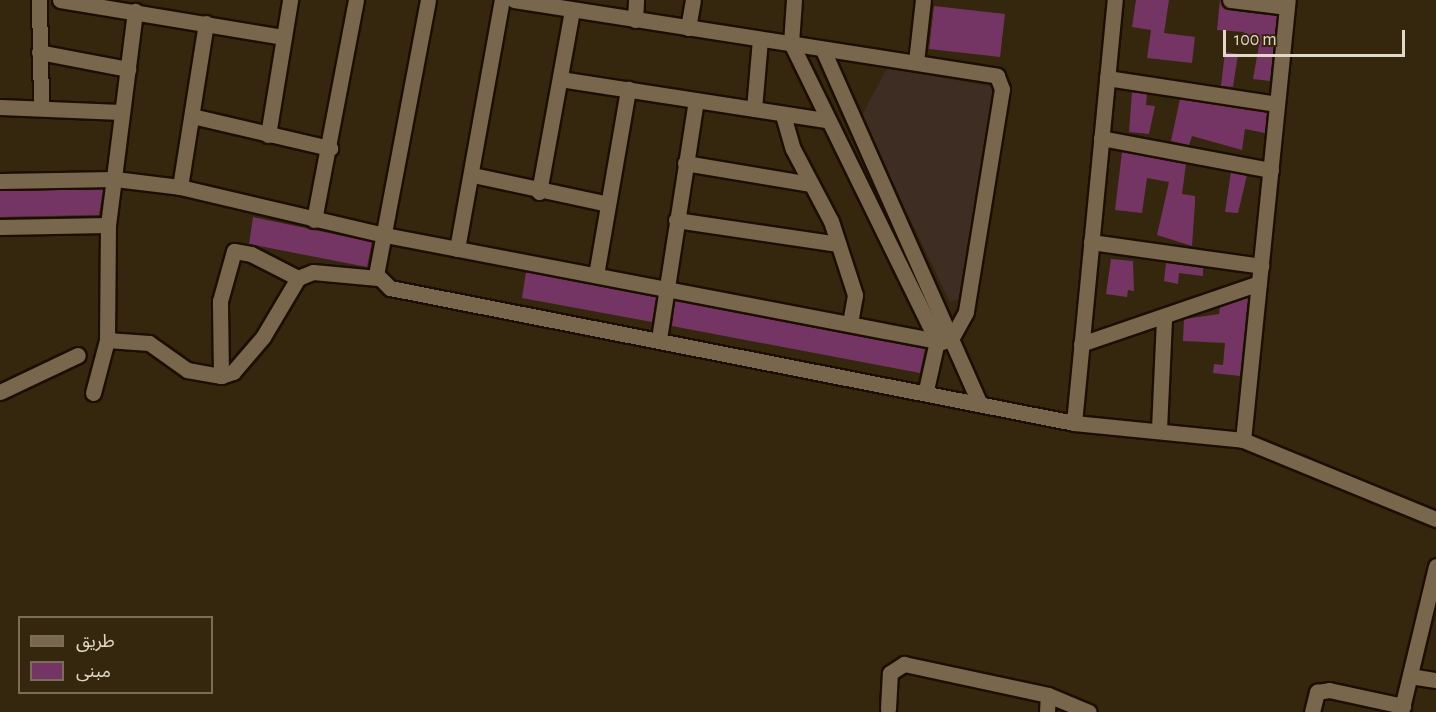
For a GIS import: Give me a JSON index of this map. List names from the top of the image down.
{
  "legend": ["طريق", "مبنى"],
  "scale_bar": "100 m"
}
